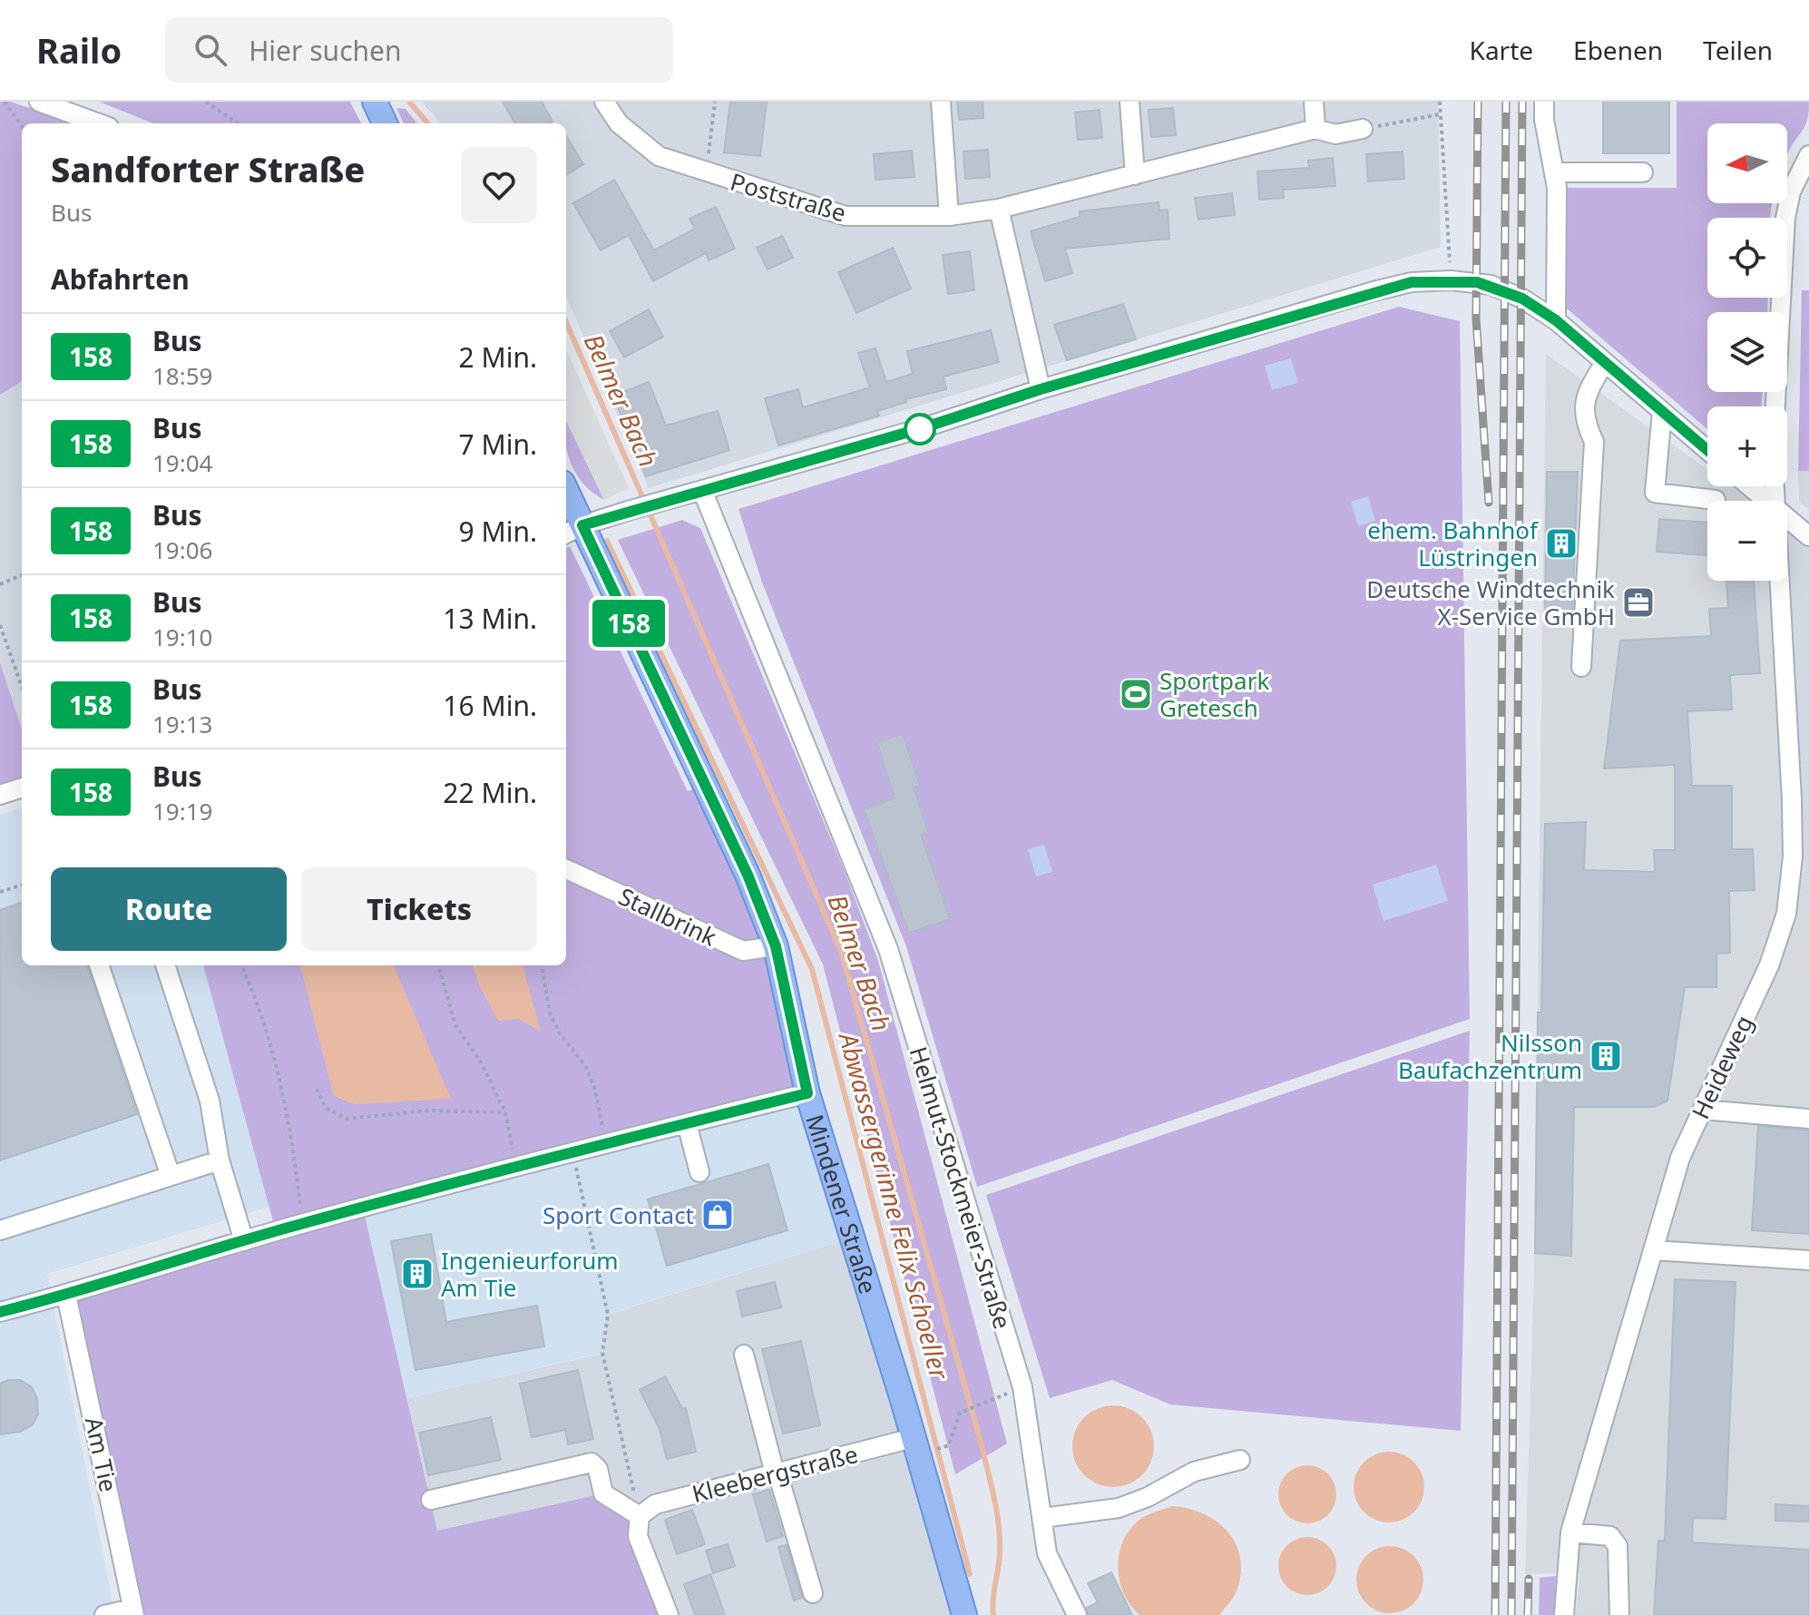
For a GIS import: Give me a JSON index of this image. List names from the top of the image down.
{
  "streets": {
    "main road": ["Mindener Straße"],
    "street": [
      "Poststraße",
      "Stallbrink",
      "Heideweg",
      "Helmut-Stockmeier-Straße",
      "Am Tie",
      "Kleebergstraße"
    ]
  },
  "crossings": [
    ["Stallbrink", "Mindener Straße"],
    ["Mindener Straße", "Kleebergstraße"]
  ],
  "water": ["Belmer Bach", "Abwassergerinne Felix Schoeller"],
  "places": {
    "building": ["ehem. Bahnhof Lüstringen", "Nilsson Baufachzentrum", "Ingenieurforum Am Tie"],
    "office": ["Deutsche Windtechnik X-Service GmbH"],
    "sports": ["Sportpark Gretesch"],
    "shop": ["Sport Contact"]
  },
  "lines": ["bus line 158"],
  "north": "left",
  "page": {
    "header": "Railo",
    "search": "Hier suchen",
    "nav": ["Karte", "Ebenen", "Teilen"],
    "on_map": "158",
    "map_buttons": ["+", "−"],
    "heading": [
      ["Sandforter Straße", "Bus"],
      "Abfahrten"
    ],
    "list": [
      {
        "mark": "158",
        "name": "Bus",
        "note": "18:59",
        "value": "2 Min."
      },
      {
        "mark": "158",
        "name": "Bus",
        "note": "19:04",
        "value": "7 Min."
      },
      {
        "mark": "158",
        "name": "Bus",
        "note": "19:06",
        "value": "9 Min."
      },
      {
        "mark": "158",
        "name": "Bus",
        "note": "19:10",
        "value": "13 Min."
      },
      {
        "mark": "158",
        "name": "Bus",
        "note": "19:13",
        "value": "16 Min."
      },
      {
        "mark": "158",
        "name": "Bus",
        "note": "19:19",
        "value": "22 Min."
      }
    ],
    "buttons": ["Route", "Tickets"]
  }
}
